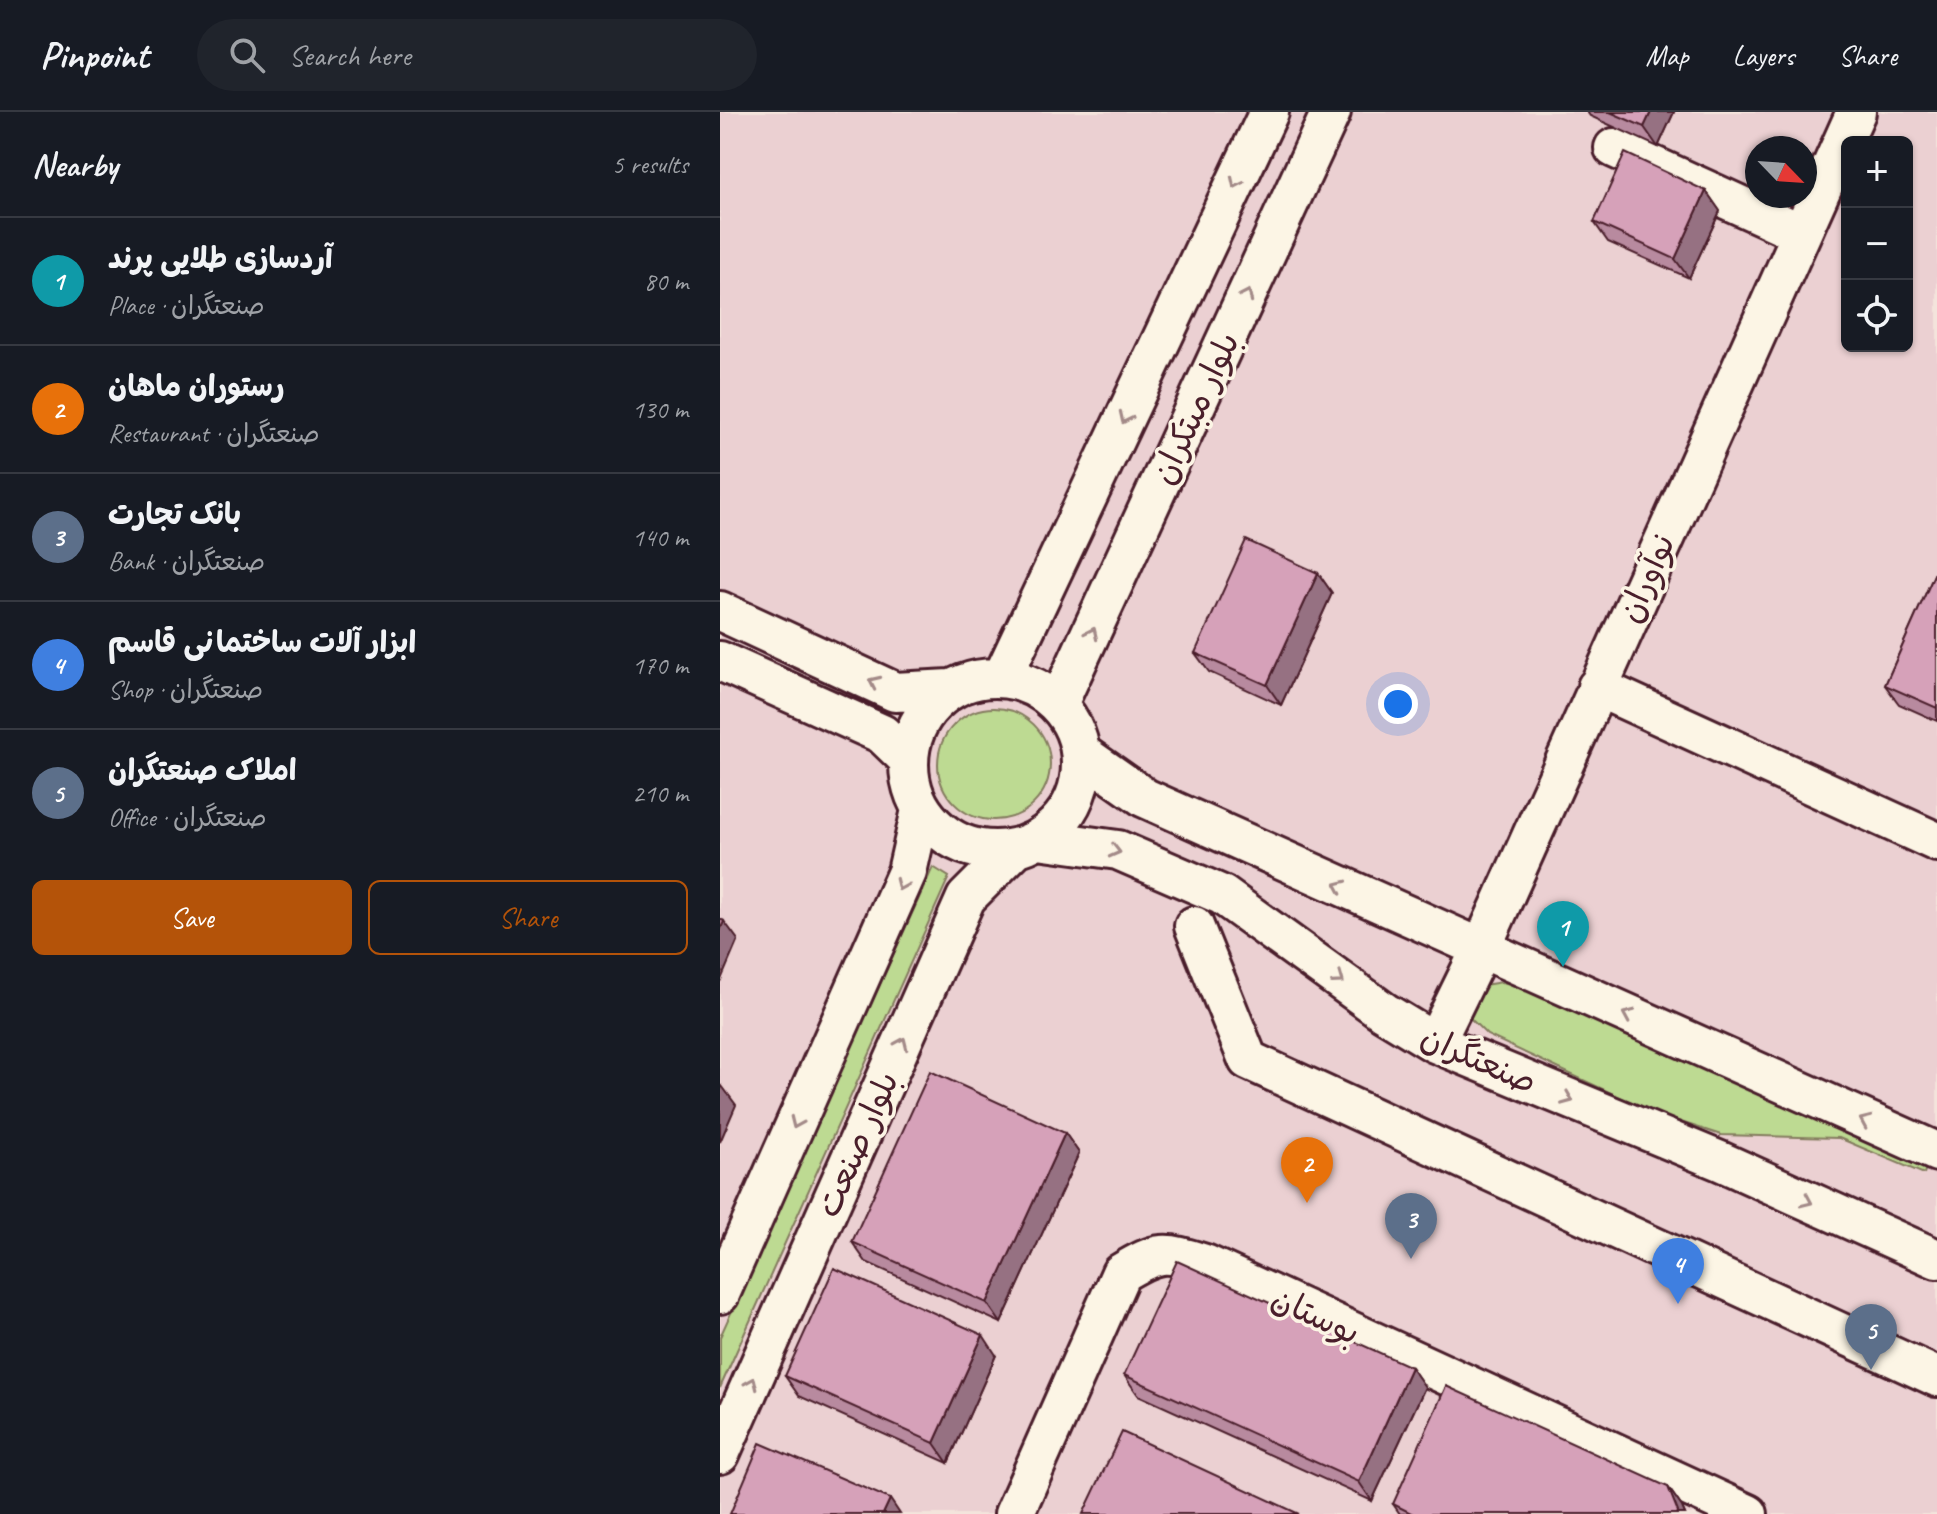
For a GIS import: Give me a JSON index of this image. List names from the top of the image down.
{
  "streets": {
    "street": [
      "بلوار مبتکران",
      "نوآوران",
      "صنعتگران",
      "بلوار صنعت",
      "بوستان"
    ]
  },
  "crossings": [
    ["بلوار مبتکران", "صنعتگران"],
    ["بلوار مبتکران", "بلوار صنعت"],
    ["نوآوران", "صنعتگران"],
    ["صنعتگران", "بلوار صنعت"]
  ],
  "north": "bottom right",
  "page": {
    "header": "Pinpoint",
    "search": "Search here",
    "nav": ["Map", "Layers", "Share"],
    "heading": ["Nearby", "5 results"],
    "map_buttons": ["+", "−"],
    "list": [
      {
        "mark": "1",
        "name": "آردسازی طلایی پرند",
        "note": "Place · صنعتگران",
        "value": "80 m"
      },
      {
        "mark": "2",
        "name": "رستوران ماهان",
        "note": "Restaurant · صنعتگران",
        "value": "130 m"
      },
      {
        "mark": "3",
        "name": "بانک تجارت",
        "note": "Bank · صنعتگران",
        "value": "140 m"
      },
      {
        "mark": "4",
        "name": "ابزار آلات ساختمانی قاسم",
        "note": "Shop · صنعتگران",
        "value": "170 m"
      },
      {
        "mark": "5",
        "name": "املاک صنعتگران",
        "note": "Office · صنعتگران",
        "value": "210 m"
      }
    ],
    "buttons": ["Save", "Share"],
    "pins": [
      "1",
      "2",
      "3",
      "4",
      "5"
    ]
  }
}
